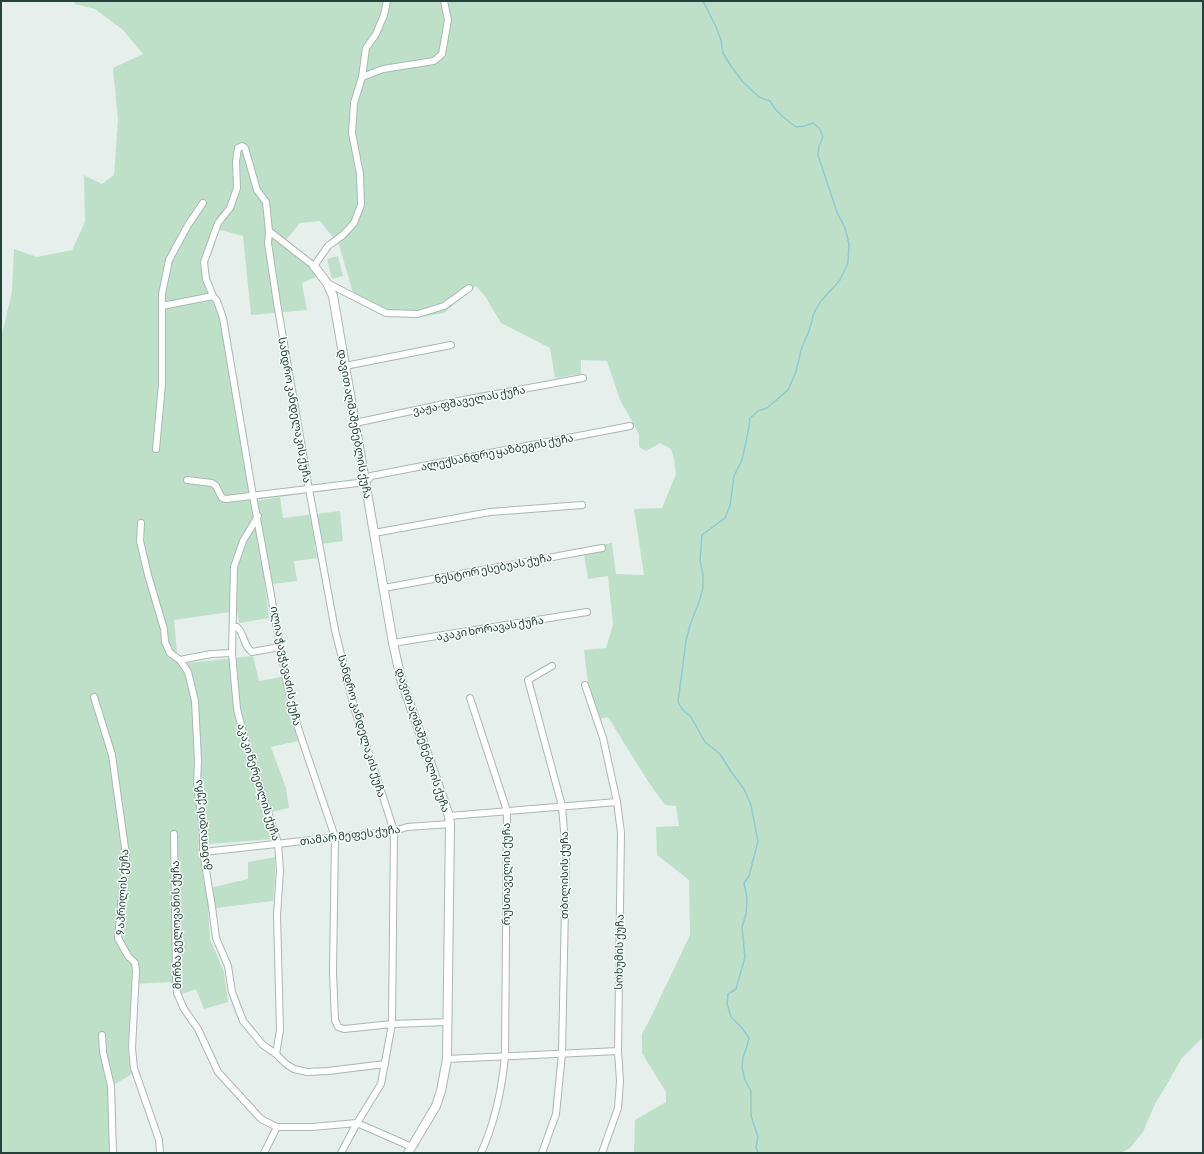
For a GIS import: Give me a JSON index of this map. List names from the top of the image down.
{
  "streets": {
    "street": [
      "ვაჟა-ფშაველას ქუჩა",
      "სანდრო კანდელაკის ქუჩა",
      "დავით აღმაშენებლის ქუჩა",
      "ალექსანდრე ყაზბეგის ქუჩა",
      "ნესტორ ესებუას ქუჩა",
      "აკაკი ხორავას ქუჩა",
      "ილია ჭავჭავაძის ქუჩა",
      "აკაკი წერეთლის ქუჩა",
      "განთიადის ქუჩა",
      "თამარ მეფეს ქუჩა",
      "რუსთაველის ქუჩა",
      "თბილისის ქუჩა",
      "9 აპრილის ქუჩა",
      "მირზა გელოვანის ქუჩა",
      "სოხუმის ქუჩა"
    ]
  },
  "crossings": [
    ["ვაჟა-ფშაველას ქუჩა", "დავით აღმაშენებლის ქუჩა"],
    ["სანდრო კანდელაკის ქუჩა", "დავით აღმაშენებლის ქუჩა"],
    ["სანდრო კანდელაკის ქუჩა", "ალექსანდრე ყაზბეგის ქუჩა"],
    ["სანდრო კანდელაკის ქუჩა", "ილია ჭავჭავაძის ქუჩა"],
    ["სანდრო კანდელაკის ქუჩა", "განთიადის ქუჩა"],
    ["სანდრო კანდელაკის ქუჩა", "თამარ მეფეს ქუჩა"],
    ["დავით აღმაშენებლის ქუჩა", "ალექსანდრე ყაზბეგის ქუჩა"],
    ["დავით აღმაშენებლის ქუჩა", "ნესტორ ესებუას ქუჩა"],
    ["დავით აღმაშენებლის ქუჩა", "აკაკი ხორავას ქუჩა"],
    ["დავით აღმაშენებლის ქუჩა", "ილია ჭავჭავაძის ქუჩა"],
    ["დავით აღმაშენებლის ქუჩა", "თამარ მეფეს ქუჩა"],
    ["ალექსანდრე ყაზბეგის ქუჩა", "ილია ჭავჭავაძის ქუჩა"],
    ["ილია ჭავჭავაძის ქუჩა", "აკაკი წერეთლის ქუჩა"],
    ["ილია ჭავჭავაძის ქუჩა", "თამარ მეფეს ქუჩა"],
    ["აკაკი წერეთლის ქუჩა", "განთიადის ქუჩა"],
    ["აკაკი წერეთლის ქუჩა", "თამარ მეფეს ქუჩა"],
    ["განთიადის ქუჩა", "თამარ მეფეს ქუჩა"],
    ["თამარ მეფეს ქუჩა", "რუსთაველის ქუჩა"],
    ["თამარ მეფეს ქუჩა", "თბილისის ქუჩა"],
    ["თამარ მეფეს ქუჩა", "სოხუმის ქუჩა"]
  ]
}
